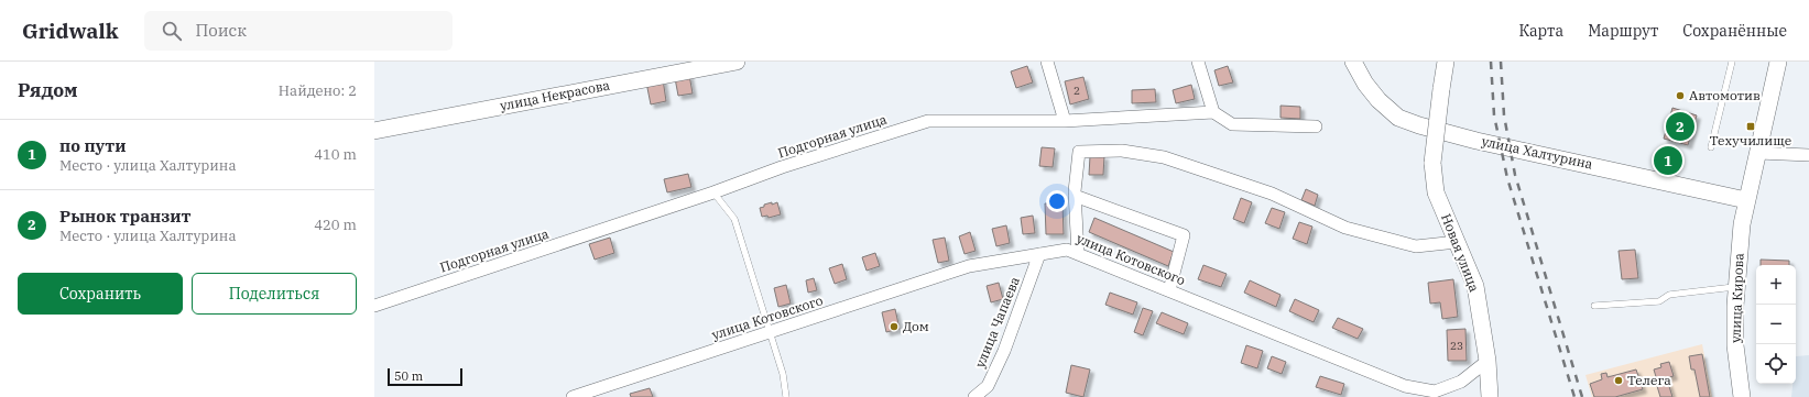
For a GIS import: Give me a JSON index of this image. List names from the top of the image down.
{
  "streets": {
    "main road": [
      "улица Некрасова",
      "улица Халтурина",
      "Новая улица",
      "улица Кирова"
    ],
    "street": ["Подгорная улица", "улица Котовского", "улица Чапаева"]
  },
  "crossings": [
    ["улица Халтурина", "улица Кирова"],
    ["Новая улица", "улица Котовского"],
    ["улица Котовского", "улица Чапаева"]
  ],
  "places": {
    "other": ["Автомотив", "Дом", "Телега"],
    "transit": ["Техучилище"]
  },
  "house_numbers": ["2", "23"],
  "scale_bar": "50 m",
  "page": {
    "header": "Gridwalk",
    "search": "Поиск",
    "nav": ["Карта", "Маршрут", "Сохранённые"],
    "heading": ["Рядом", "Найдено: 2"],
    "pins": ["2", "1"],
    "list": [
      {
        "mark": "1",
        "name": "по пути",
        "note": "Место · улица Халтурина",
        "value": "410 m"
      },
      {
        "mark": "2",
        "name": "Рынок транзит",
        "note": "Место · улица Халтурина",
        "value": "420 m"
      }
    ],
    "buttons": ["Сохранить", "Поделиться"],
    "map_buttons": ["+", "−"],
    "scale": "50 m"
  }
}
